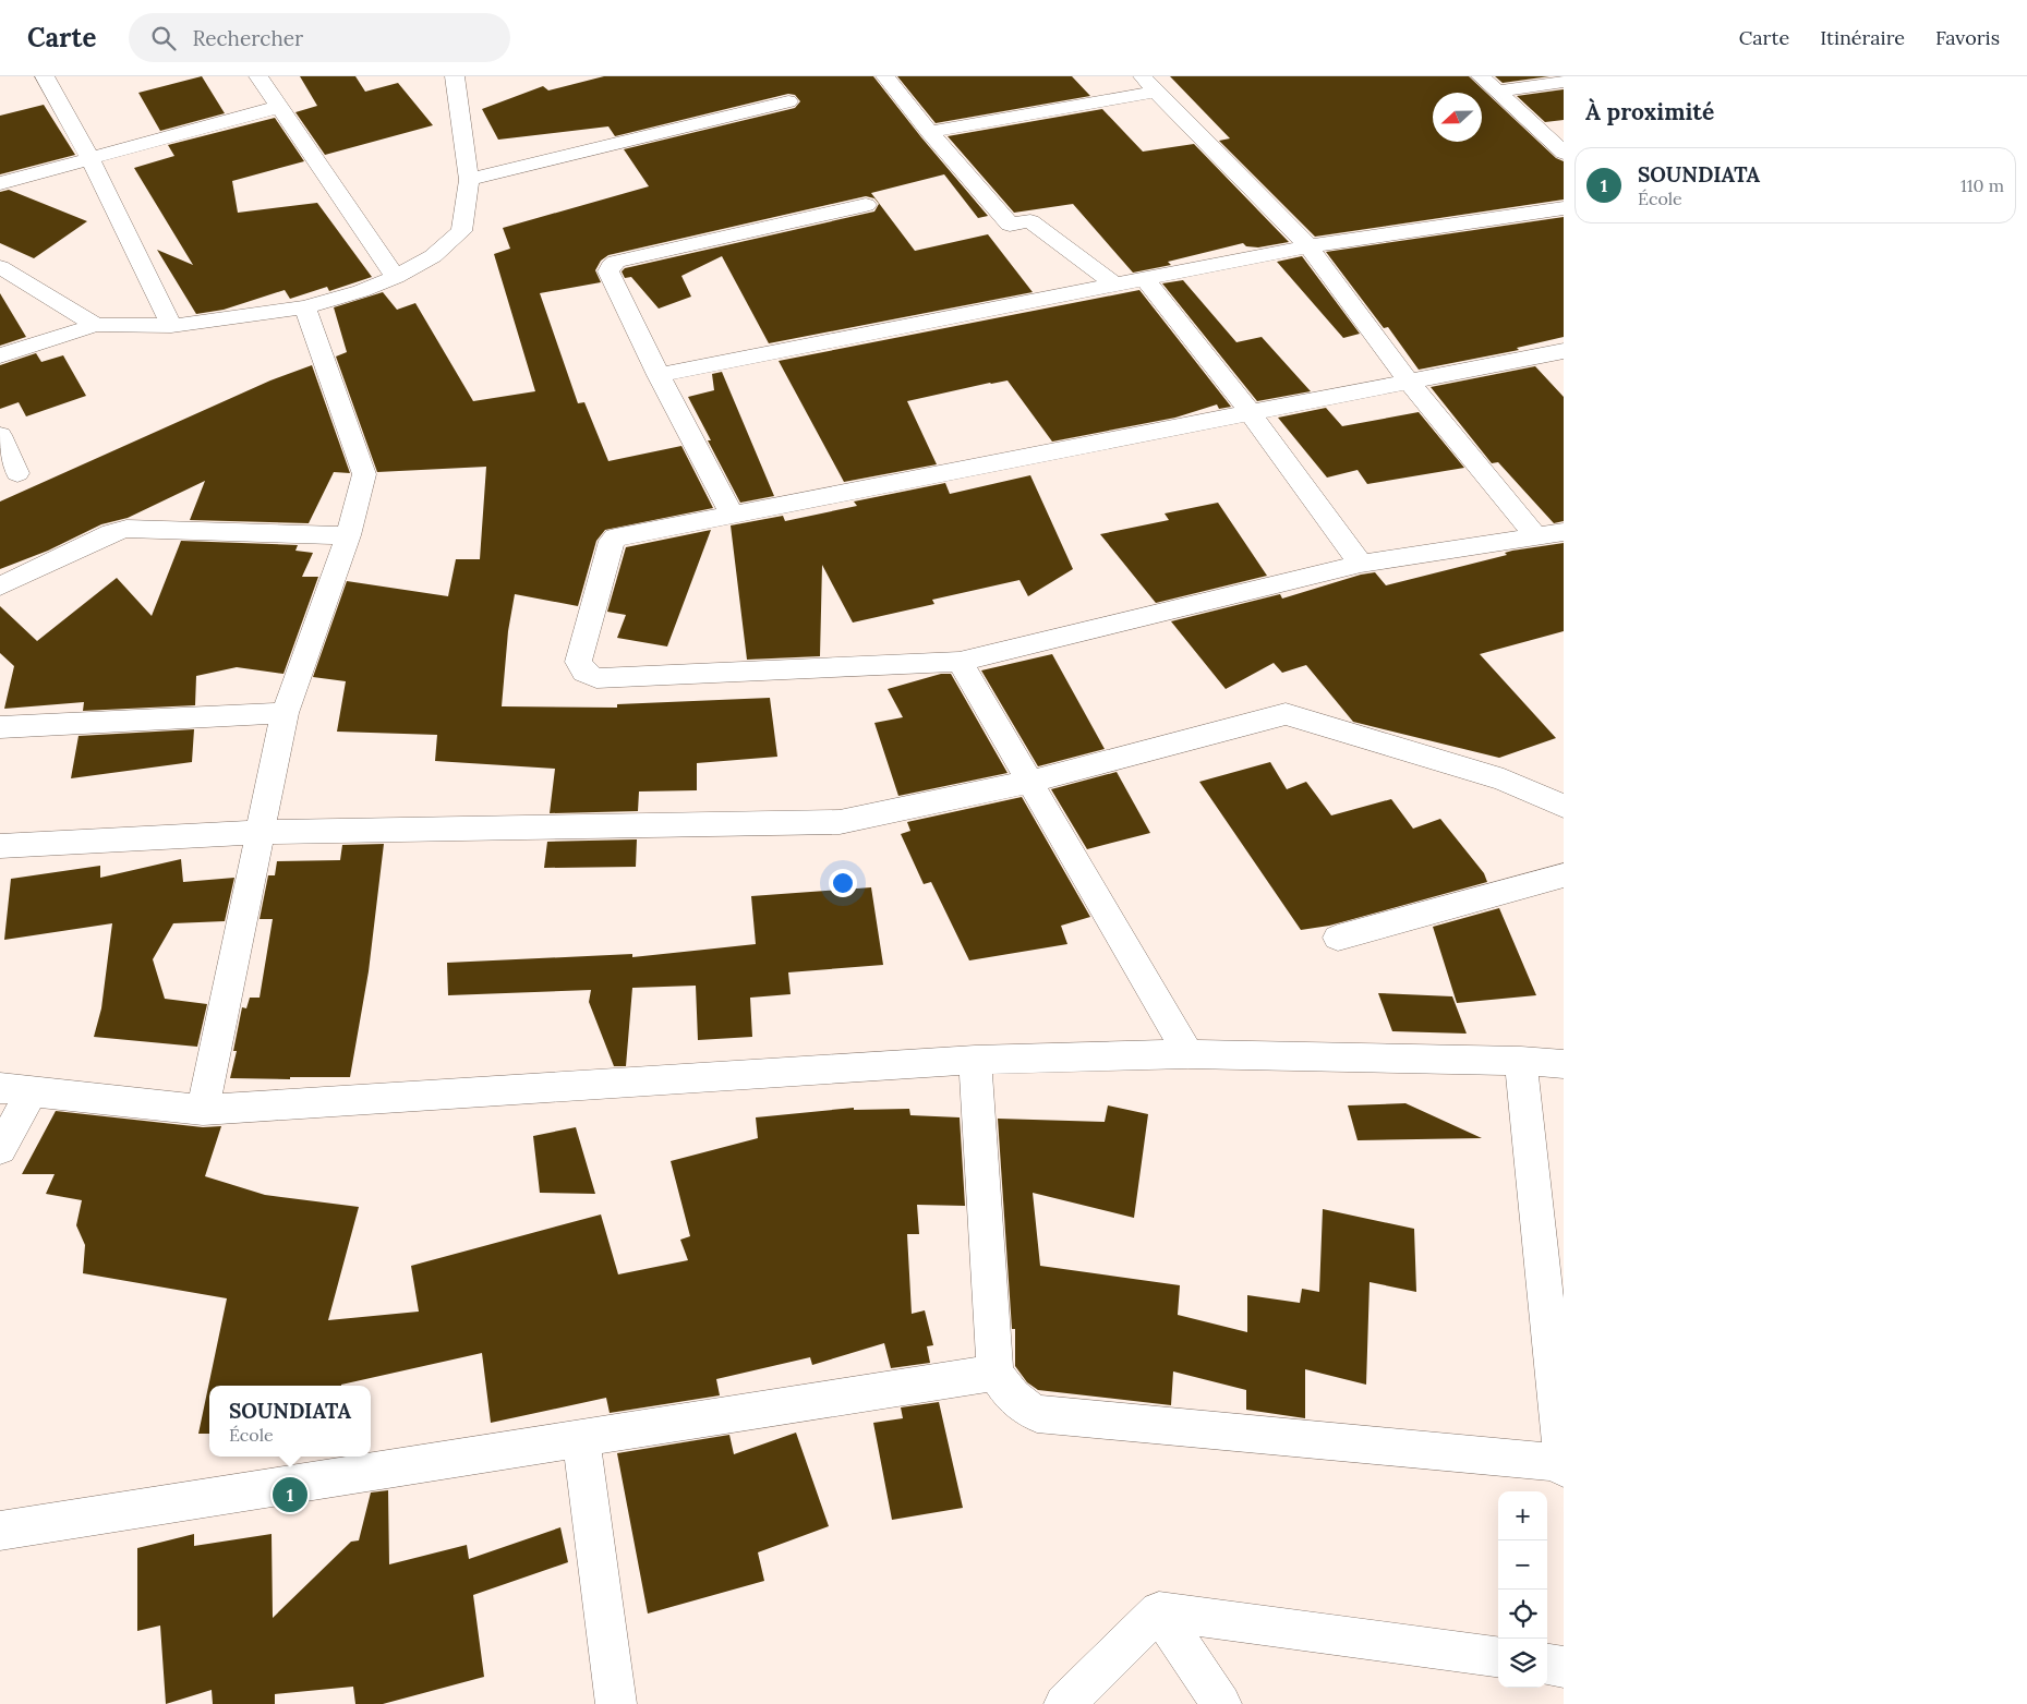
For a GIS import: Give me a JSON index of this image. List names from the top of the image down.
{
  "north": "left",
  "page": {
    "header": "Carte",
    "search": "Rechercher",
    "nav": ["Carte", "Itinéraire", "Favoris"],
    "heading": "À proximité",
    "list": [
      {
        "mark": "1",
        "name": "SOUNDIATA",
        "note": "École",
        "value": "110 m"
      }
    ],
    "popup": ["SOUNDIATA", "École"],
    "pins": "1",
    "map_buttons": ["+", "−"]
  }
}
